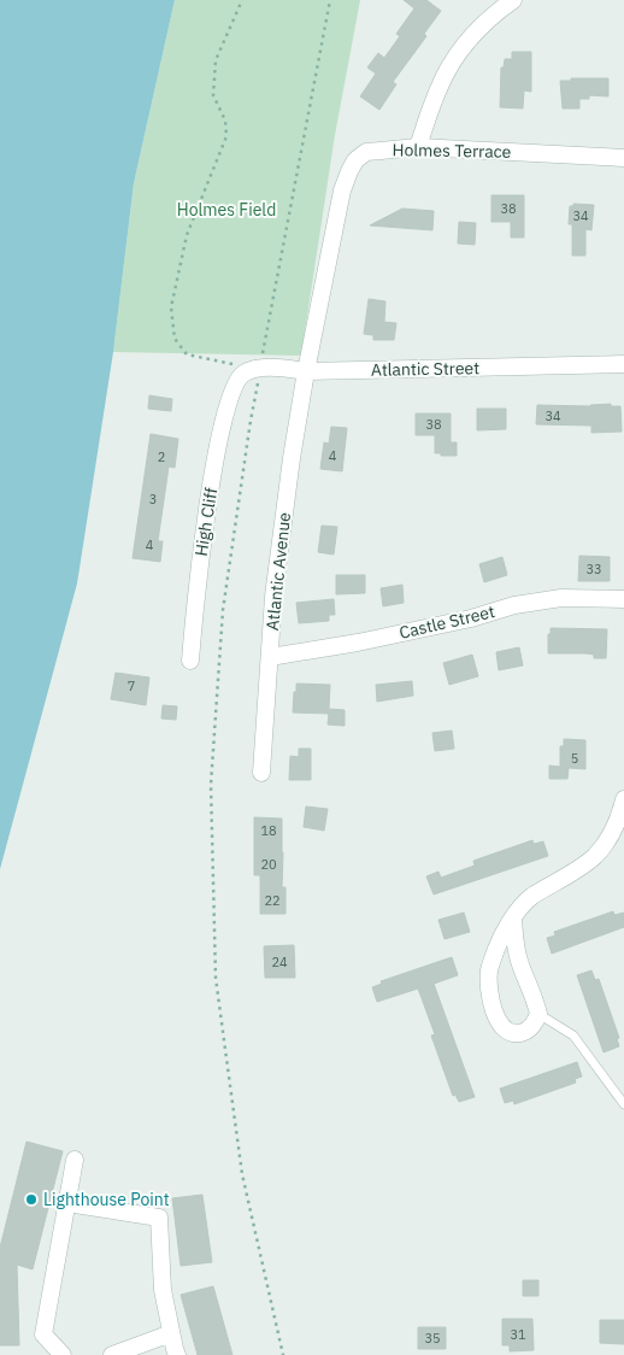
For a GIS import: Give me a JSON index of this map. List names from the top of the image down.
{
  "streets": {
    "street": [
      "Holmes Terrace",
      "Atlantic Street",
      "High Cliff",
      "Atlantic Avenue",
      "Castle Street"
    ]
  },
  "crossings": [
    ["Holmes Terrace", "Atlantic Street"],
    ["Holmes Terrace", "Atlantic Avenue"],
    ["Atlantic Street", "High Cliff"],
    ["Atlantic Street", "Atlantic Avenue"],
    ["Atlantic Avenue", "Castle Street"]
  ],
  "parks": ["Holmes Field"],
  "places": ["Lighthouse Point"],
  "house_numbers": [
    "38",
    "34",
    "34",
    "38",
    "4",
    "2",
    "3",
    "4",
    "33",
    "7",
    "5",
    "18",
    "20",
    "22",
    "24",
    "31",
    "35"
  ]
}
